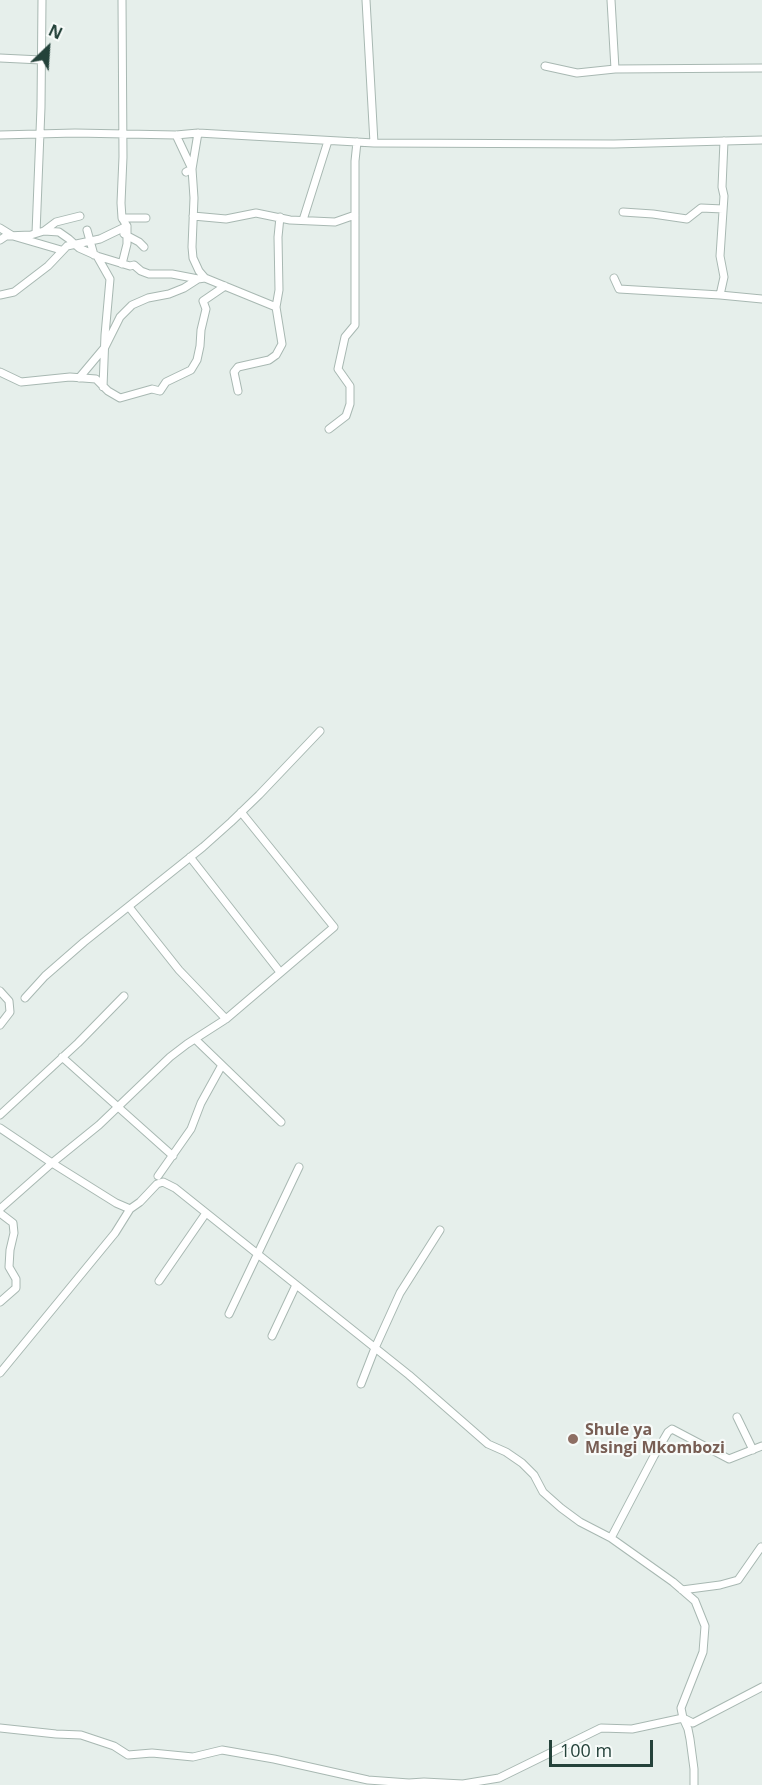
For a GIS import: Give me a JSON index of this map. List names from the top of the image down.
{
  "places": ["Shule ya Msingi Mkombozi"],
  "scale_bar": "100 m",
  "north": "top right"
}
